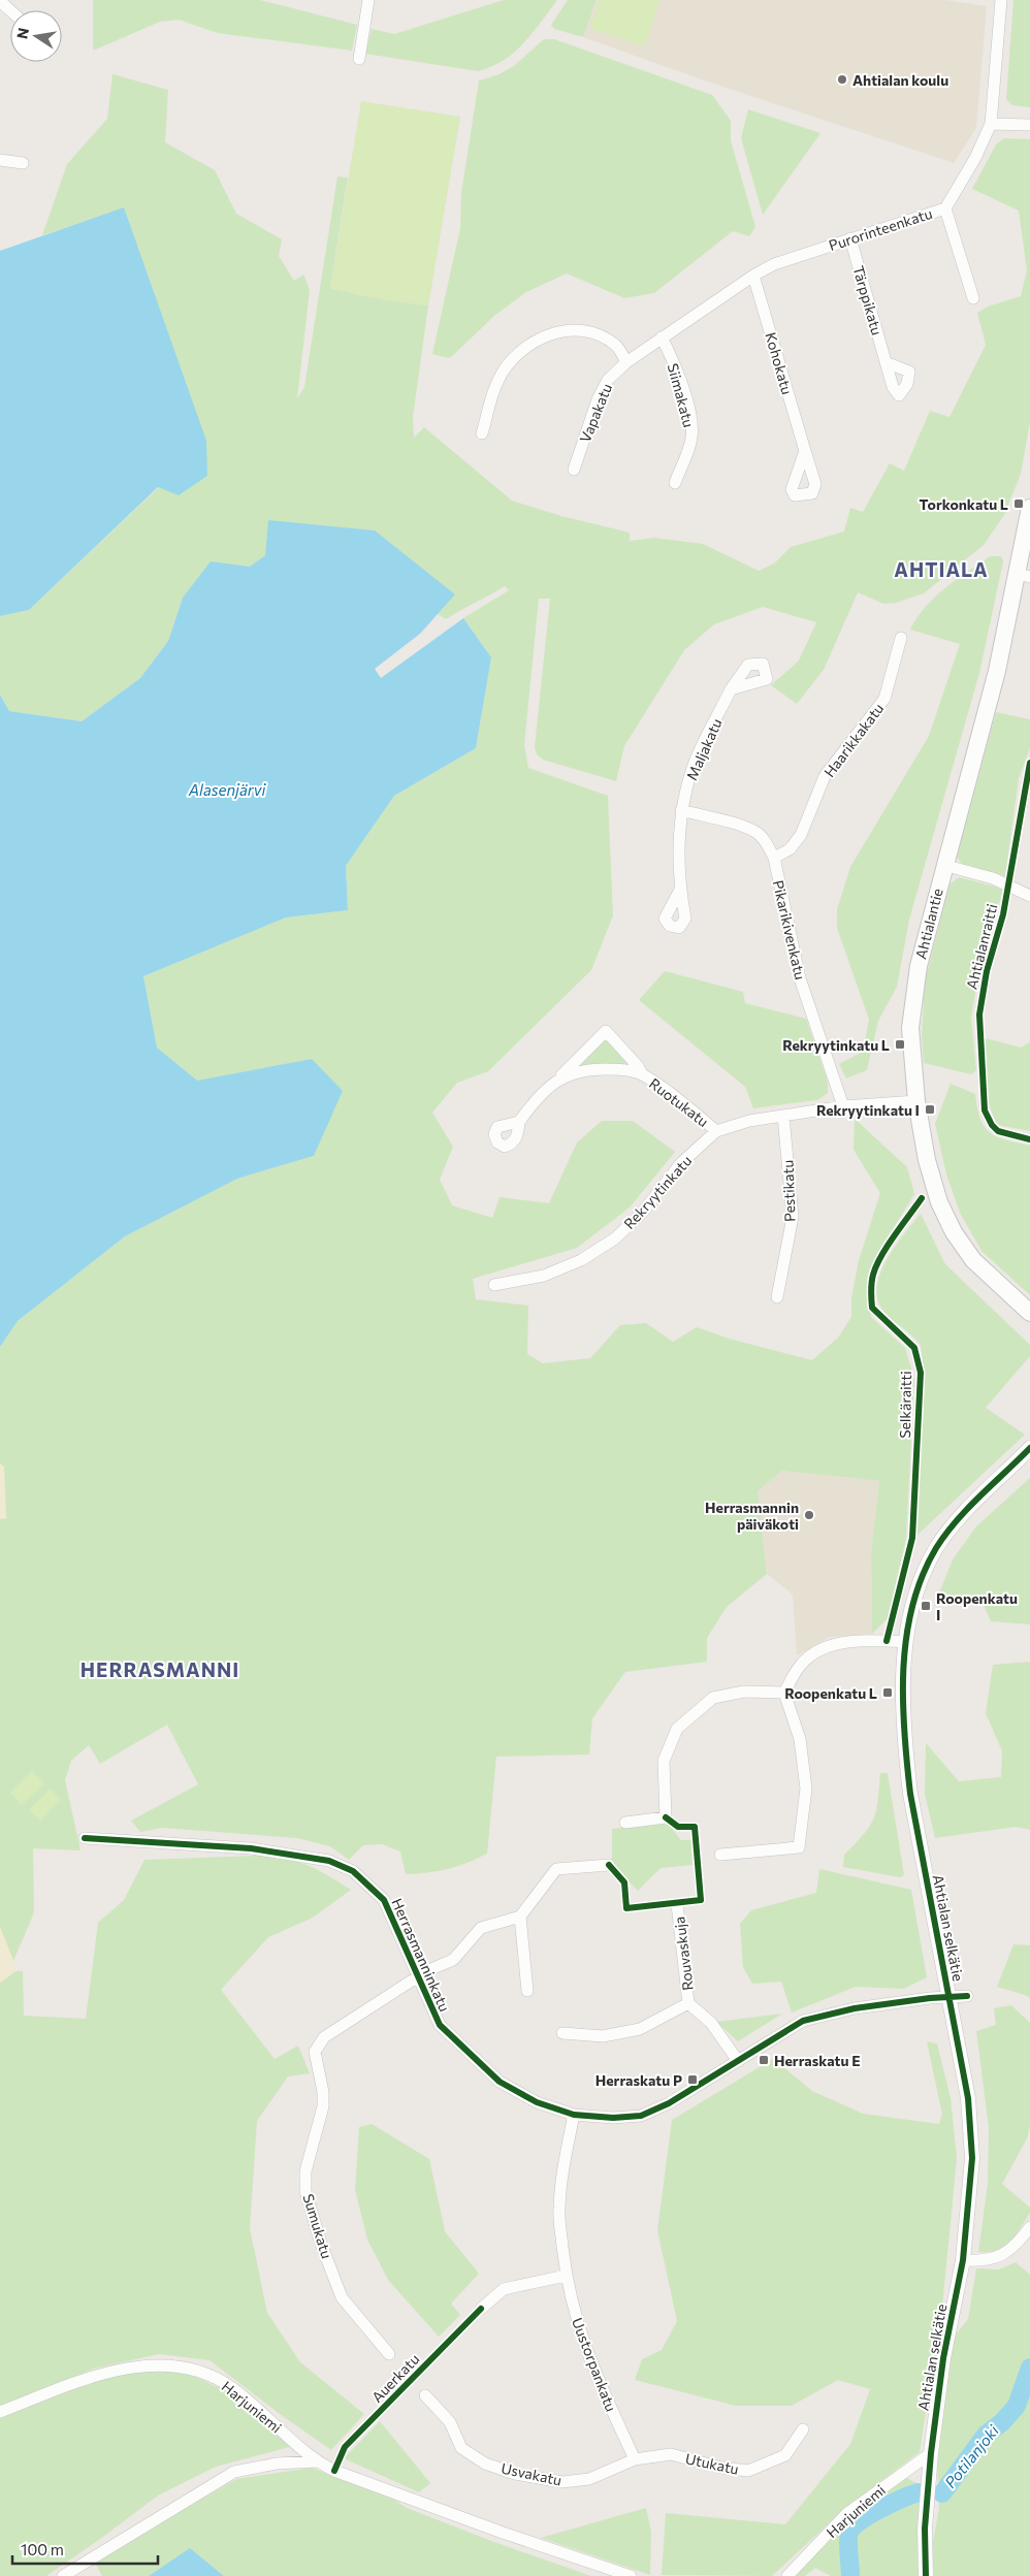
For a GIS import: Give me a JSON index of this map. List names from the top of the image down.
{
  "streets": {
    "main road": ["Ahtialantie"],
    "street": [
      "Purorinteenkatu",
      "Tärppikatu",
      "Kohokatu",
      "Siimakatu",
      "Vapakatu",
      "Haarikkakatu",
      "Maljakatu",
      "Pikarikivenkatu",
      "Ruotukatu",
      "Pestikatu",
      "Rekryytinkatu",
      "Ahtialan selkätie",
      "Rouvaskuja",
      "Herrasmanninkatu",
      "Sumukatu",
      "Uustorpankatu",
      "Harjuniemi",
      "Utukatu",
      "Usvakatu"
    ],
    "cycle path": ["Ahtialanraitti", "Selkäraitti", "Auerkatu"]
  },
  "crossings": [
    ["Purorinteenkatu", "Tärppikatu"],
    ["Purorinteenkatu", "Kohokatu"],
    ["Purorinteenkatu", "Siimakatu"],
    ["Purorinteenkatu", "Vapakatu"],
    ["Haarikkakatu", "Pikarikivenkatu"],
    ["Maljakatu", "Pikarikivenkatu"],
    ["Ahtialantie", "Rekryytinkatu"],
    ["Pikarikivenkatu", "Rekryytinkatu"],
    ["Ruotukatu", "Rekryytinkatu"],
    ["Pestikatu", "Rekryytinkatu"],
    ["Ahtialan selkätie", "Herrasmanninkatu"],
    ["Ahtialan selkätie", "Harjuniemi"],
    ["Herrasmanninkatu", "Sumukatu"],
    ["Herrasmanninkatu", "Uustorpankatu"],
    ["Uustorpankatu", "Utukatu"],
    ["Uustorpankatu", "Usvakatu"],
    ["Utukatu", "Usvakatu"]
  ],
  "districts": ["AHTIALA", "HERRASMANNI"],
  "water": ["Alasenjärvi", "Potilanjoki"],
  "places": {
    "other": ["Ahtialan koulu", "Herrasmannin päiväkoti"],
    "transit": [
      "Torkonkatu L",
      "Rekryytinkatu L",
      "Rekryytinkatu I",
      "Roopenkatu I",
      "Roopenkatu L",
      "Herraskatu E",
      "Herraskatu P"
    ]
  },
  "scale_bar": "100 m",
  "north": "left"
}
